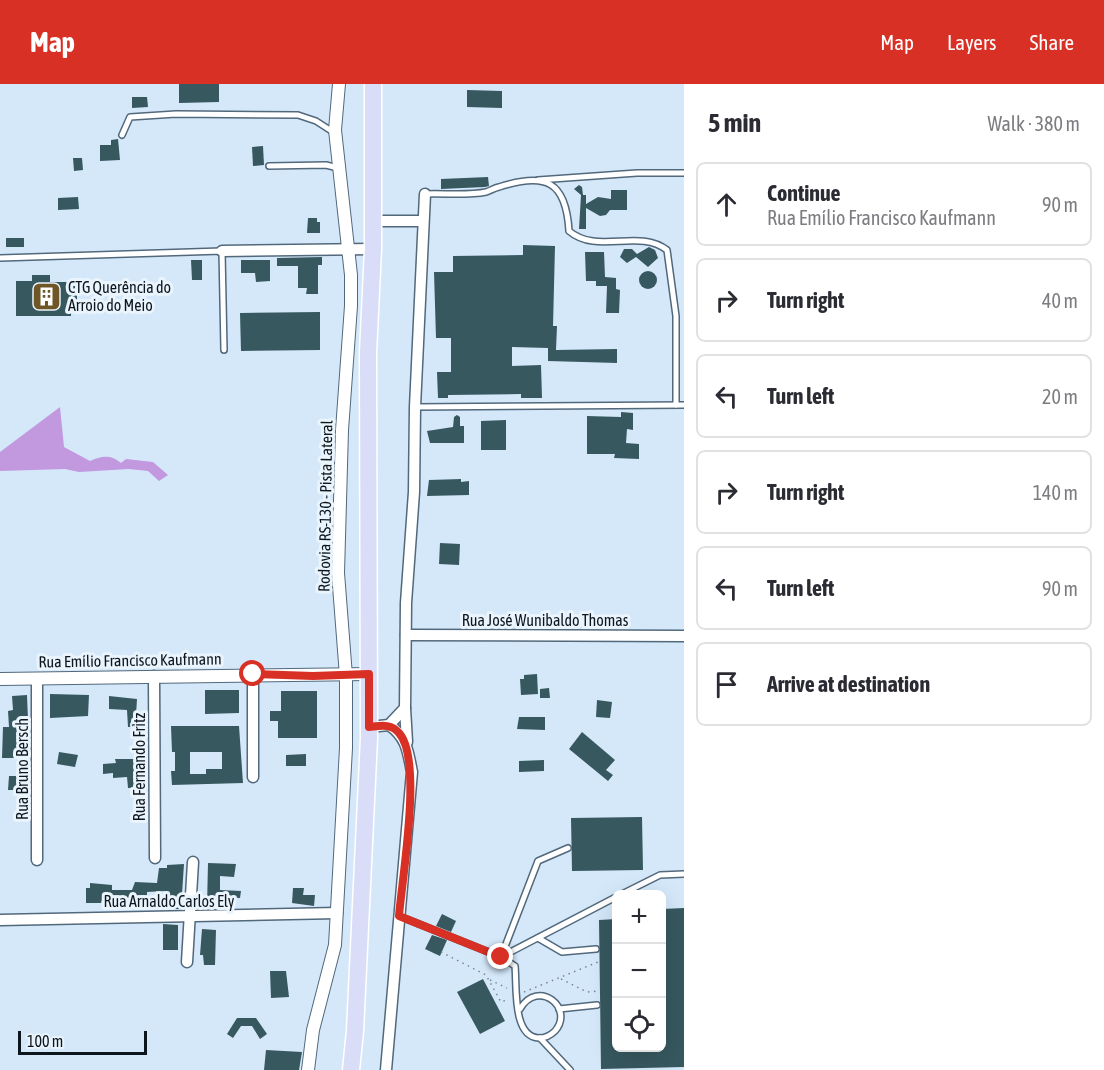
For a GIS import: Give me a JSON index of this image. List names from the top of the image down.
{
  "streets": {
    "street": [
      "Rodovia RS-130 - Pista Lateral",
      "Rua José Wunibaldo Thomas",
      "Rua Emílio Francisco Kaufmann",
      "Rua Fernando Fritz",
      "Rua Bruno Bersch",
      "Rua Arnaldo Carlos Ely"
    ]
  },
  "crossings": [
    ["Rodovia RS-130 - Pista Lateral", "Rua Emílio Francisco Kaufmann"],
    ["Rodovia RS-130 - Pista Lateral", "Rua Arnaldo Carlos Ely"],
    ["Rua Emílio Francisco Kaufmann", "Rua Fernando Fritz"],
    ["Rua Emílio Francisco Kaufmann", "Rua Bruno Bersch"]
  ],
  "places": {
    "building": ["CTG Querência do Arroio do Meio"]
  },
  "scale_bar": "100 m",
  "page": {
    "header": "Map",
    "nav": ["Map", "Layers", "Share"],
    "heading": ["5 min", "Walk · 380 m"],
    "list": [
      ["Continue", "Rua Emílio Francisco Kaufmann", "90 m"],
      ["Turn right", "40 m"],
      ["Turn left", "20 m"],
      ["Turn right", "140 m"],
      ["Turn left", "90 m"],
      "Arrive at destination"
    ],
    "map_buttons": ["+", "−"],
    "scale": "100 m"
  }
}
